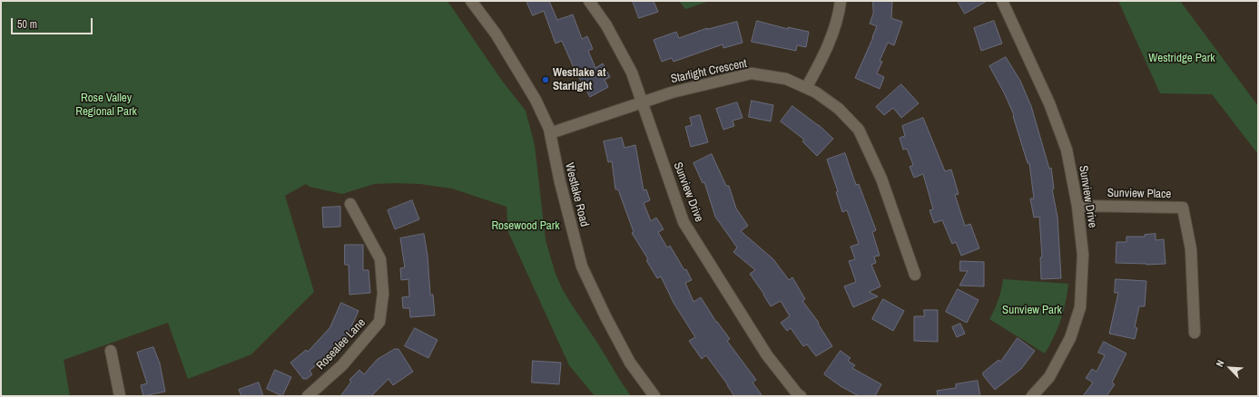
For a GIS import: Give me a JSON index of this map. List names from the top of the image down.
{
  "streets": {
    "street": [
      "Starlight Crescent",
      "Sunview Drive",
      "Sunview Place",
      "Westlake Road",
      "Rosealee Lane"
    ]
  },
  "crossings": [
    ["Starlight Crescent", "Sunview Drive"],
    ["Starlight Crescent", "Westlake Road"],
    ["Sunview Drive", "Sunview Place"]
  ],
  "parks": [
    "Westridge Park",
    "Rose Valley Regional Park",
    "Rosewood Park",
    "Sunview Park"
  ],
  "places": ["Westlake at Starlight"],
  "scale_bar": "50 m",
  "north": "top left"
}
